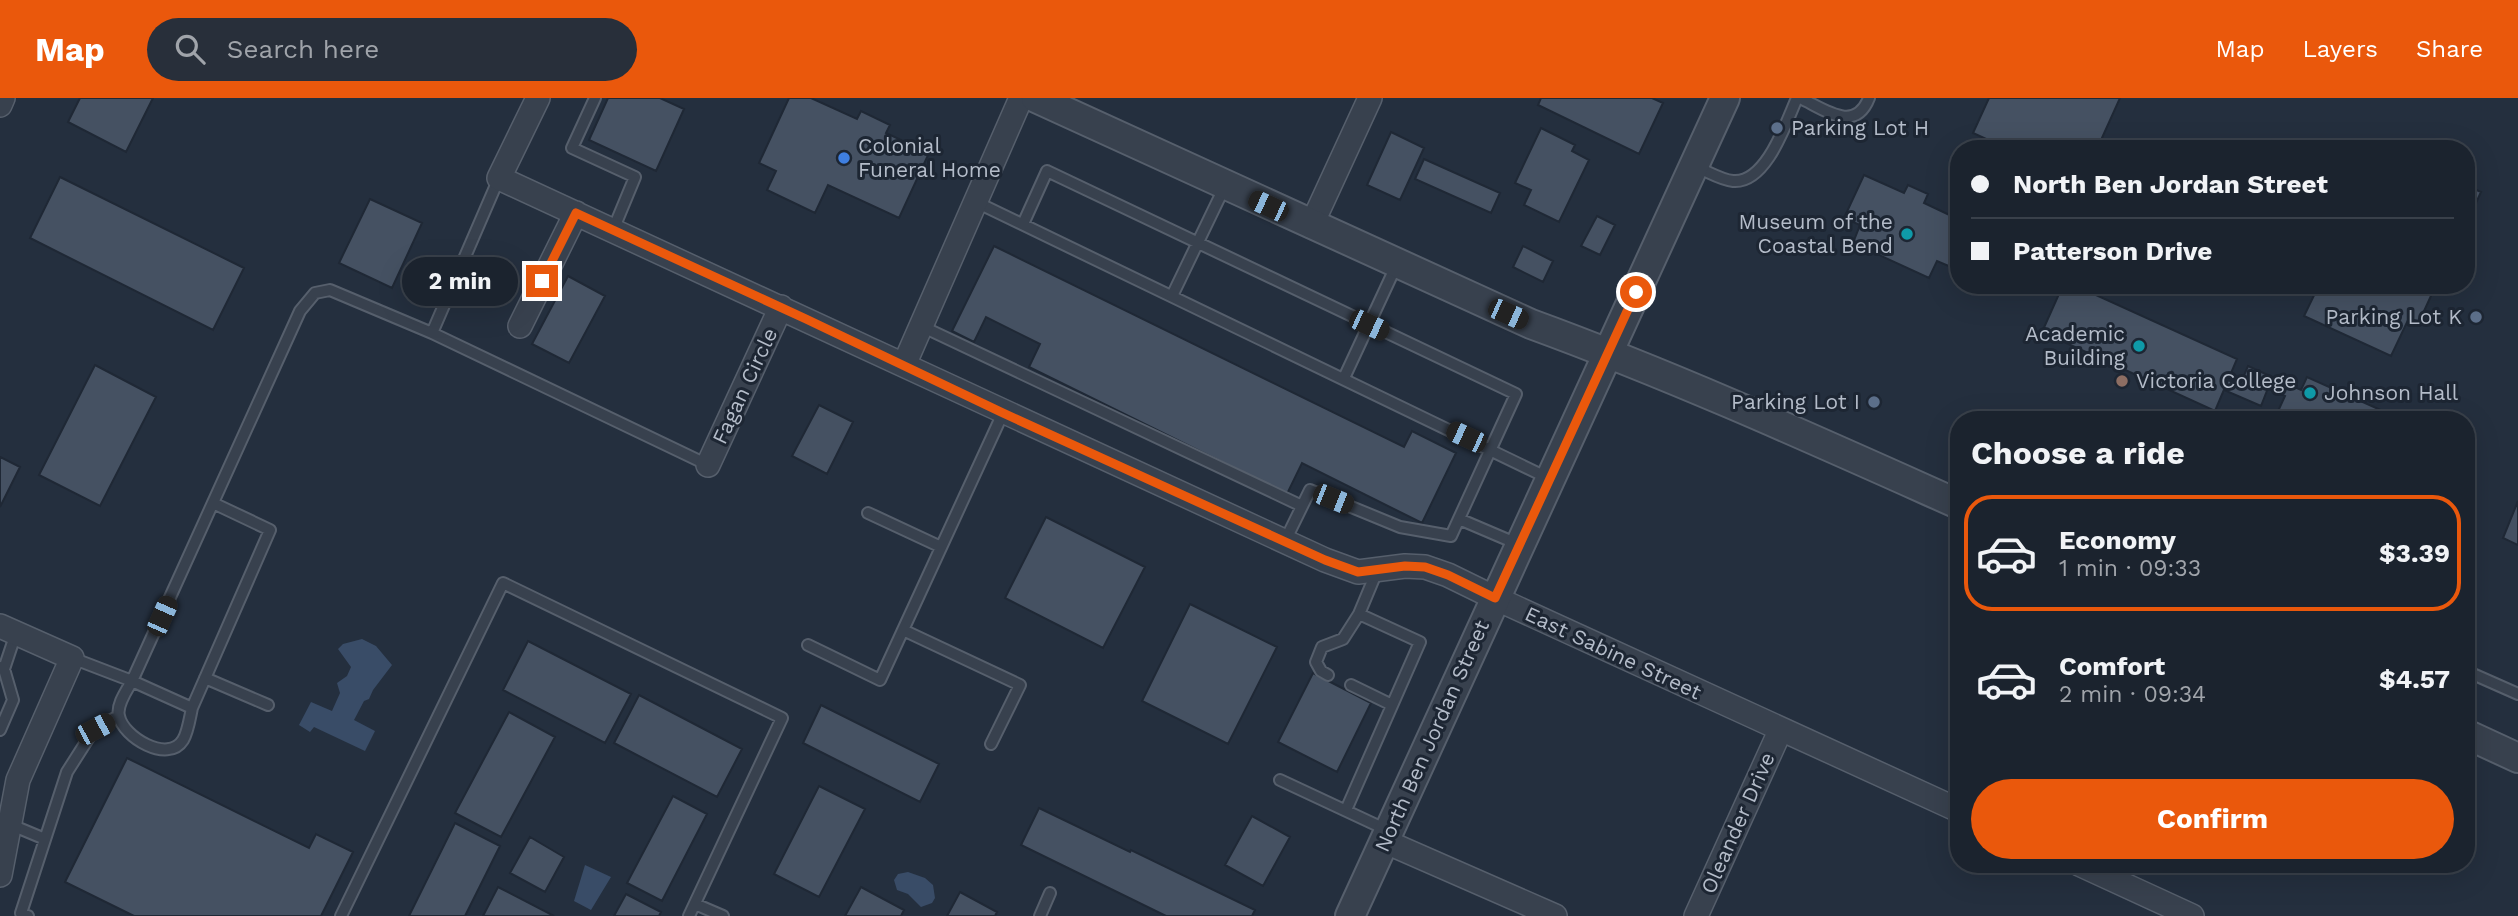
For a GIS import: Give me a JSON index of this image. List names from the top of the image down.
{
  "streets": {
    "street": [
      "Fagan Circle",
      "East Sabine Street",
      "North Ben Jordan Street",
      "Oleander Drive"
    ]
  },
  "crossings": [
    ["Fagan Circle", "East Sabine Street"],
    ["East Sabine Street", "North Ben Jordan Street"],
    ["East Sabine Street", "Oleander Drive"]
  ],
  "places": [
    "Parking Lot H",
    "Colonial Funeral Home",
    "Museum of the Coastal Bend",
    "Parking Lot K",
    "Academic Building",
    "Victoria College",
    "Johnson Hall",
    "Parking Lot I"
  ],
  "page": {
    "header": "Map",
    "search": "Search here",
    "nav": ["Map", "Layers", "Share"],
    "banner": ["North Ben Jordan Street", "Patterson Drive"],
    "bubble": "2 min",
    "heading": "Choose a ride",
    "list": [
      {
        "name": "Economy",
        "note": "1 min · 09:33",
        "value": "$3.39"
      },
      {
        "name": "Comfort",
        "note": "2 min · 09:34",
        "value": "$4.57"
      }
    ],
    "buttons": "Confirm"
  }
}
